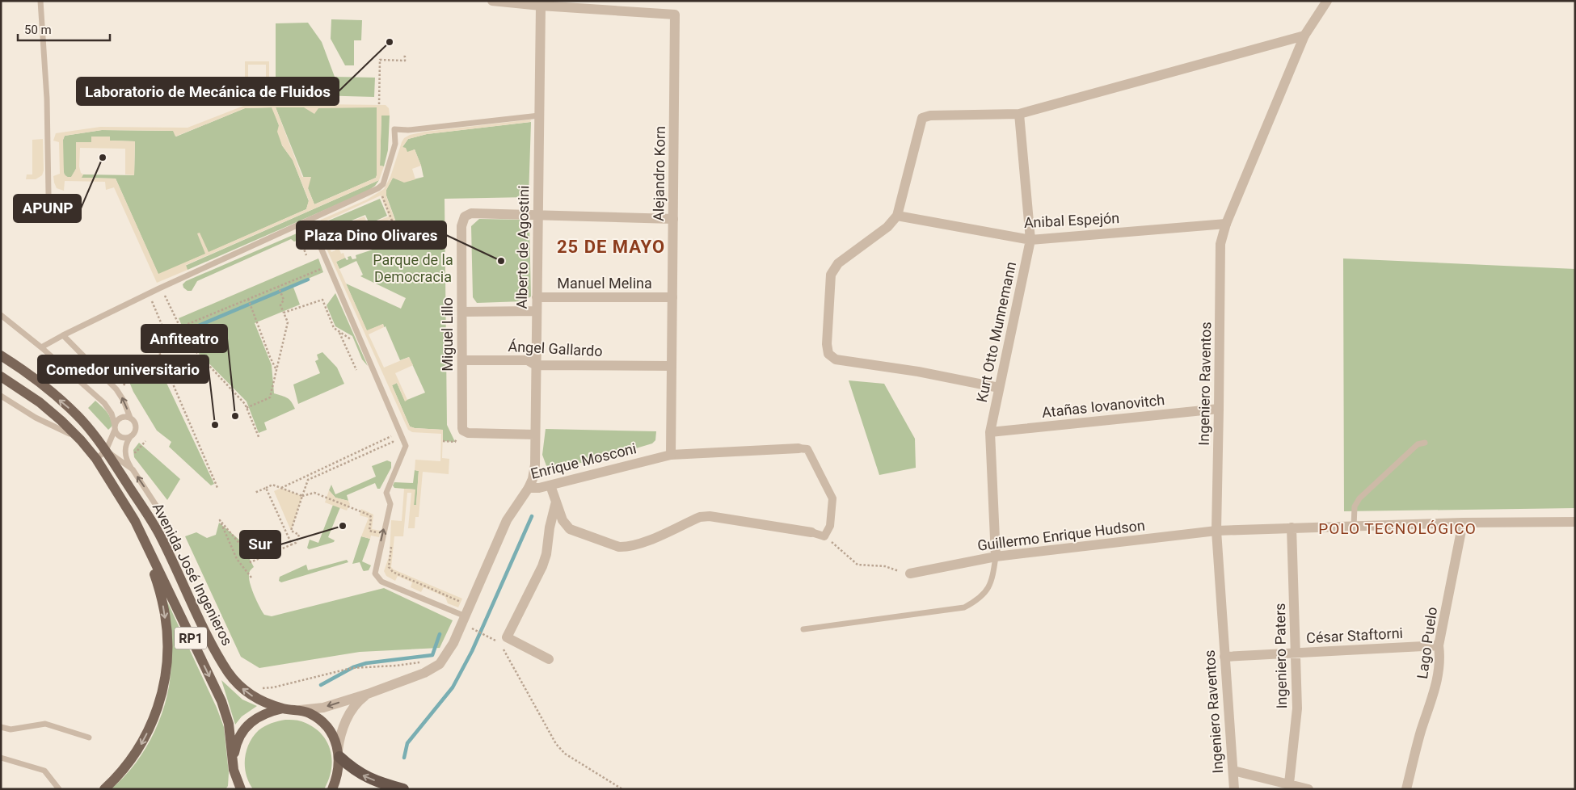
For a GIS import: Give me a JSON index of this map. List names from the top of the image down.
{
  "streets": {
    "main road": ["Avenida José Ingenieros", "RP1"],
    "street": [
      "Alejandro Korn",
      "Anibal Espejón",
      "Alberto de Agostini",
      "Manuel Melina",
      "Kurt Otto Munnemann",
      "Miguel Lillo",
      "Ángel Gallardo",
      "Ingeniero Raventos",
      "Atañas Iovanovitch",
      "Enrique Mosconi",
      "Guillermo Enrique Hudson",
      "César Staftorni",
      "Lago Puelo",
      "Ingeniero Paters"
    ]
  },
  "crossings": [
    ["Alejandro Korn", "Alberto de Agostini"],
    ["Alejandro Korn", "Manuel Melina"],
    ["Alejandro Korn", "Ángel Gallardo"],
    ["Alejandro Korn", "Enrique Mosconi"],
    ["Anibal Espejón", "Kurt Otto Munnemann"],
    ["Anibal Espejón", "Ingeniero Raventos"],
    ["Alberto de Agostini", "Manuel Melina"],
    ["Alberto de Agostini", "Miguel Lillo"],
    ["Alberto de Agostini", "Ángel Gallardo"],
    ["Alberto de Agostini", "Enrique Mosconi"],
    ["Kurt Otto Munnemann", "Atañas Iovanovitch"],
    ["Kurt Otto Munnemann", "Guillermo Enrique Hudson"],
    ["Miguel Lillo", "Ángel Gallardo"],
    ["Ingeniero Raventos", "Atañas Iovanovitch"],
    ["Ingeniero Raventos", "Guillermo Enrique Hudson"],
    ["Ingeniero Raventos", "César Staftorni"],
    ["Enrique Mosconi", "Avenida José Ingenieros"],
    ["Enrique Mosconi", "RP1"],
    ["Guillermo Enrique Hudson", "Lago Puelo"],
    ["Guillermo Enrique Hudson", "Ingeniero Paters"],
    ["Avenida José Ingenieros", "RP1"],
    ["César Staftorni", "Lago Puelo"],
    ["César Staftorni", "Ingeniero Paters"]
  ],
  "districts": ["25 DE MAYO", "POLO TECNOLÓGICO"],
  "parks": ["Parque de la Democracia"],
  "places": [
    "Laboratorio de Mecánica de Fluidos",
    "APUNP",
    "Plaza Dino Olivares",
    "Anfiteatro",
    "Comedor universitario",
    "Sur"
  ],
  "scale_bar": "50 m"
}
